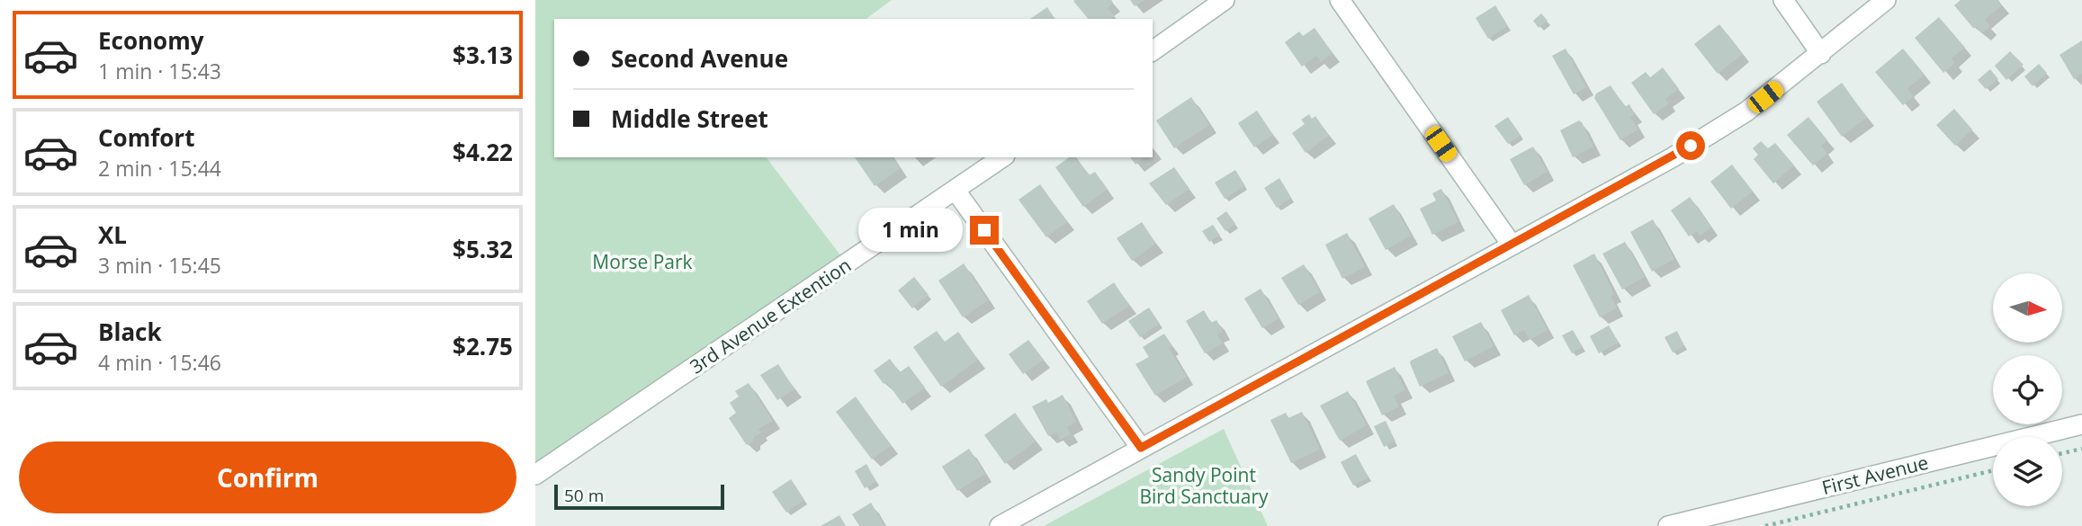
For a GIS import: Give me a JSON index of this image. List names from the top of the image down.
{
  "streets": {
    "street": ["3rd Avenue Extention", "First Avenue"]
  },
  "parks": ["Morse Park", "Sandy Point Bird Sanctuary"],
  "scale_bar": "50 m",
  "north": "right",
  "page": {
    "list": [
      {
        "name": "Economy",
        "note": "1 min · 15:43",
        "value": "$3.13"
      },
      {
        "name": "Comfort",
        "note": "2 min · 15:44",
        "value": "$4.22"
      },
      {
        "name": "XL",
        "note": "3 min · 15:45",
        "value": "$5.32"
      },
      {
        "name": "Black",
        "note": "4 min · 15:46",
        "value": "$2.75"
      }
    ],
    "banner": ["Second Avenue", "Middle Street"],
    "bubble": "1 min",
    "buttons": "Confirm",
    "scale": "50 m"
  }
}
